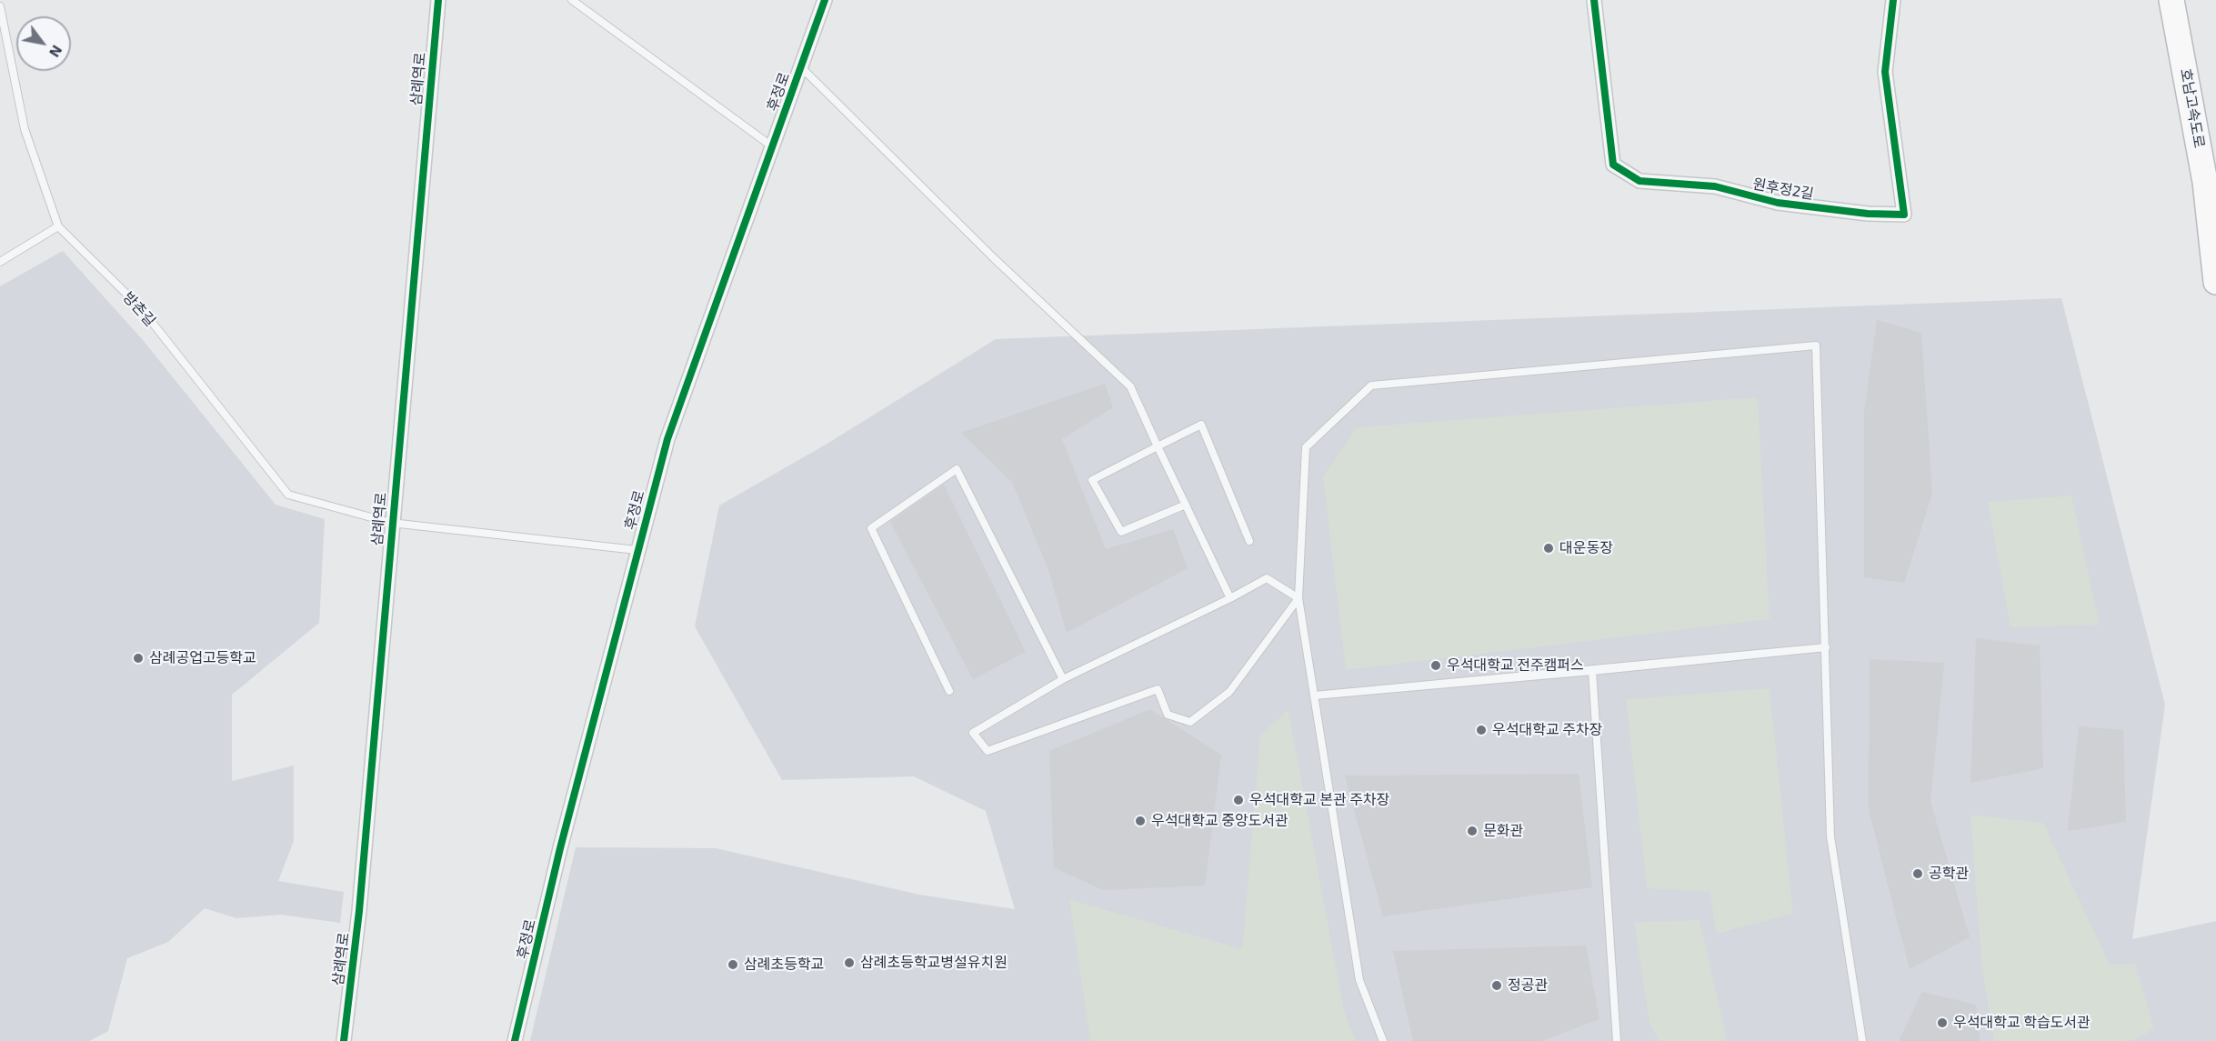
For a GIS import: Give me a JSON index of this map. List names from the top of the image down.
{
  "streets": {
    "highway": ["호남고속도로"],
    "street": ["삼례역로", "후정로", "원후정2길"],
    "lane": ["방촌길"]
  },
  "crossings": [
    ["삼례역로", "방촌길"],
    ["후정로", "방촌길"]
  ],
  "places": [
    "대운동장",
    "삼례공업고등학교",
    "우석대학교 전주캠퍼스",
    "우석대학교 주차장",
    "우석대학교 본관 주차장",
    "우석대학교 중앙도서관",
    "문화관",
    "공학관",
    "삼례초등학교병설유치원",
    "삼례초등학교",
    "정공관",
    "우석대학교 학습도서관"
  ],
  "north": "bottom right"
}
